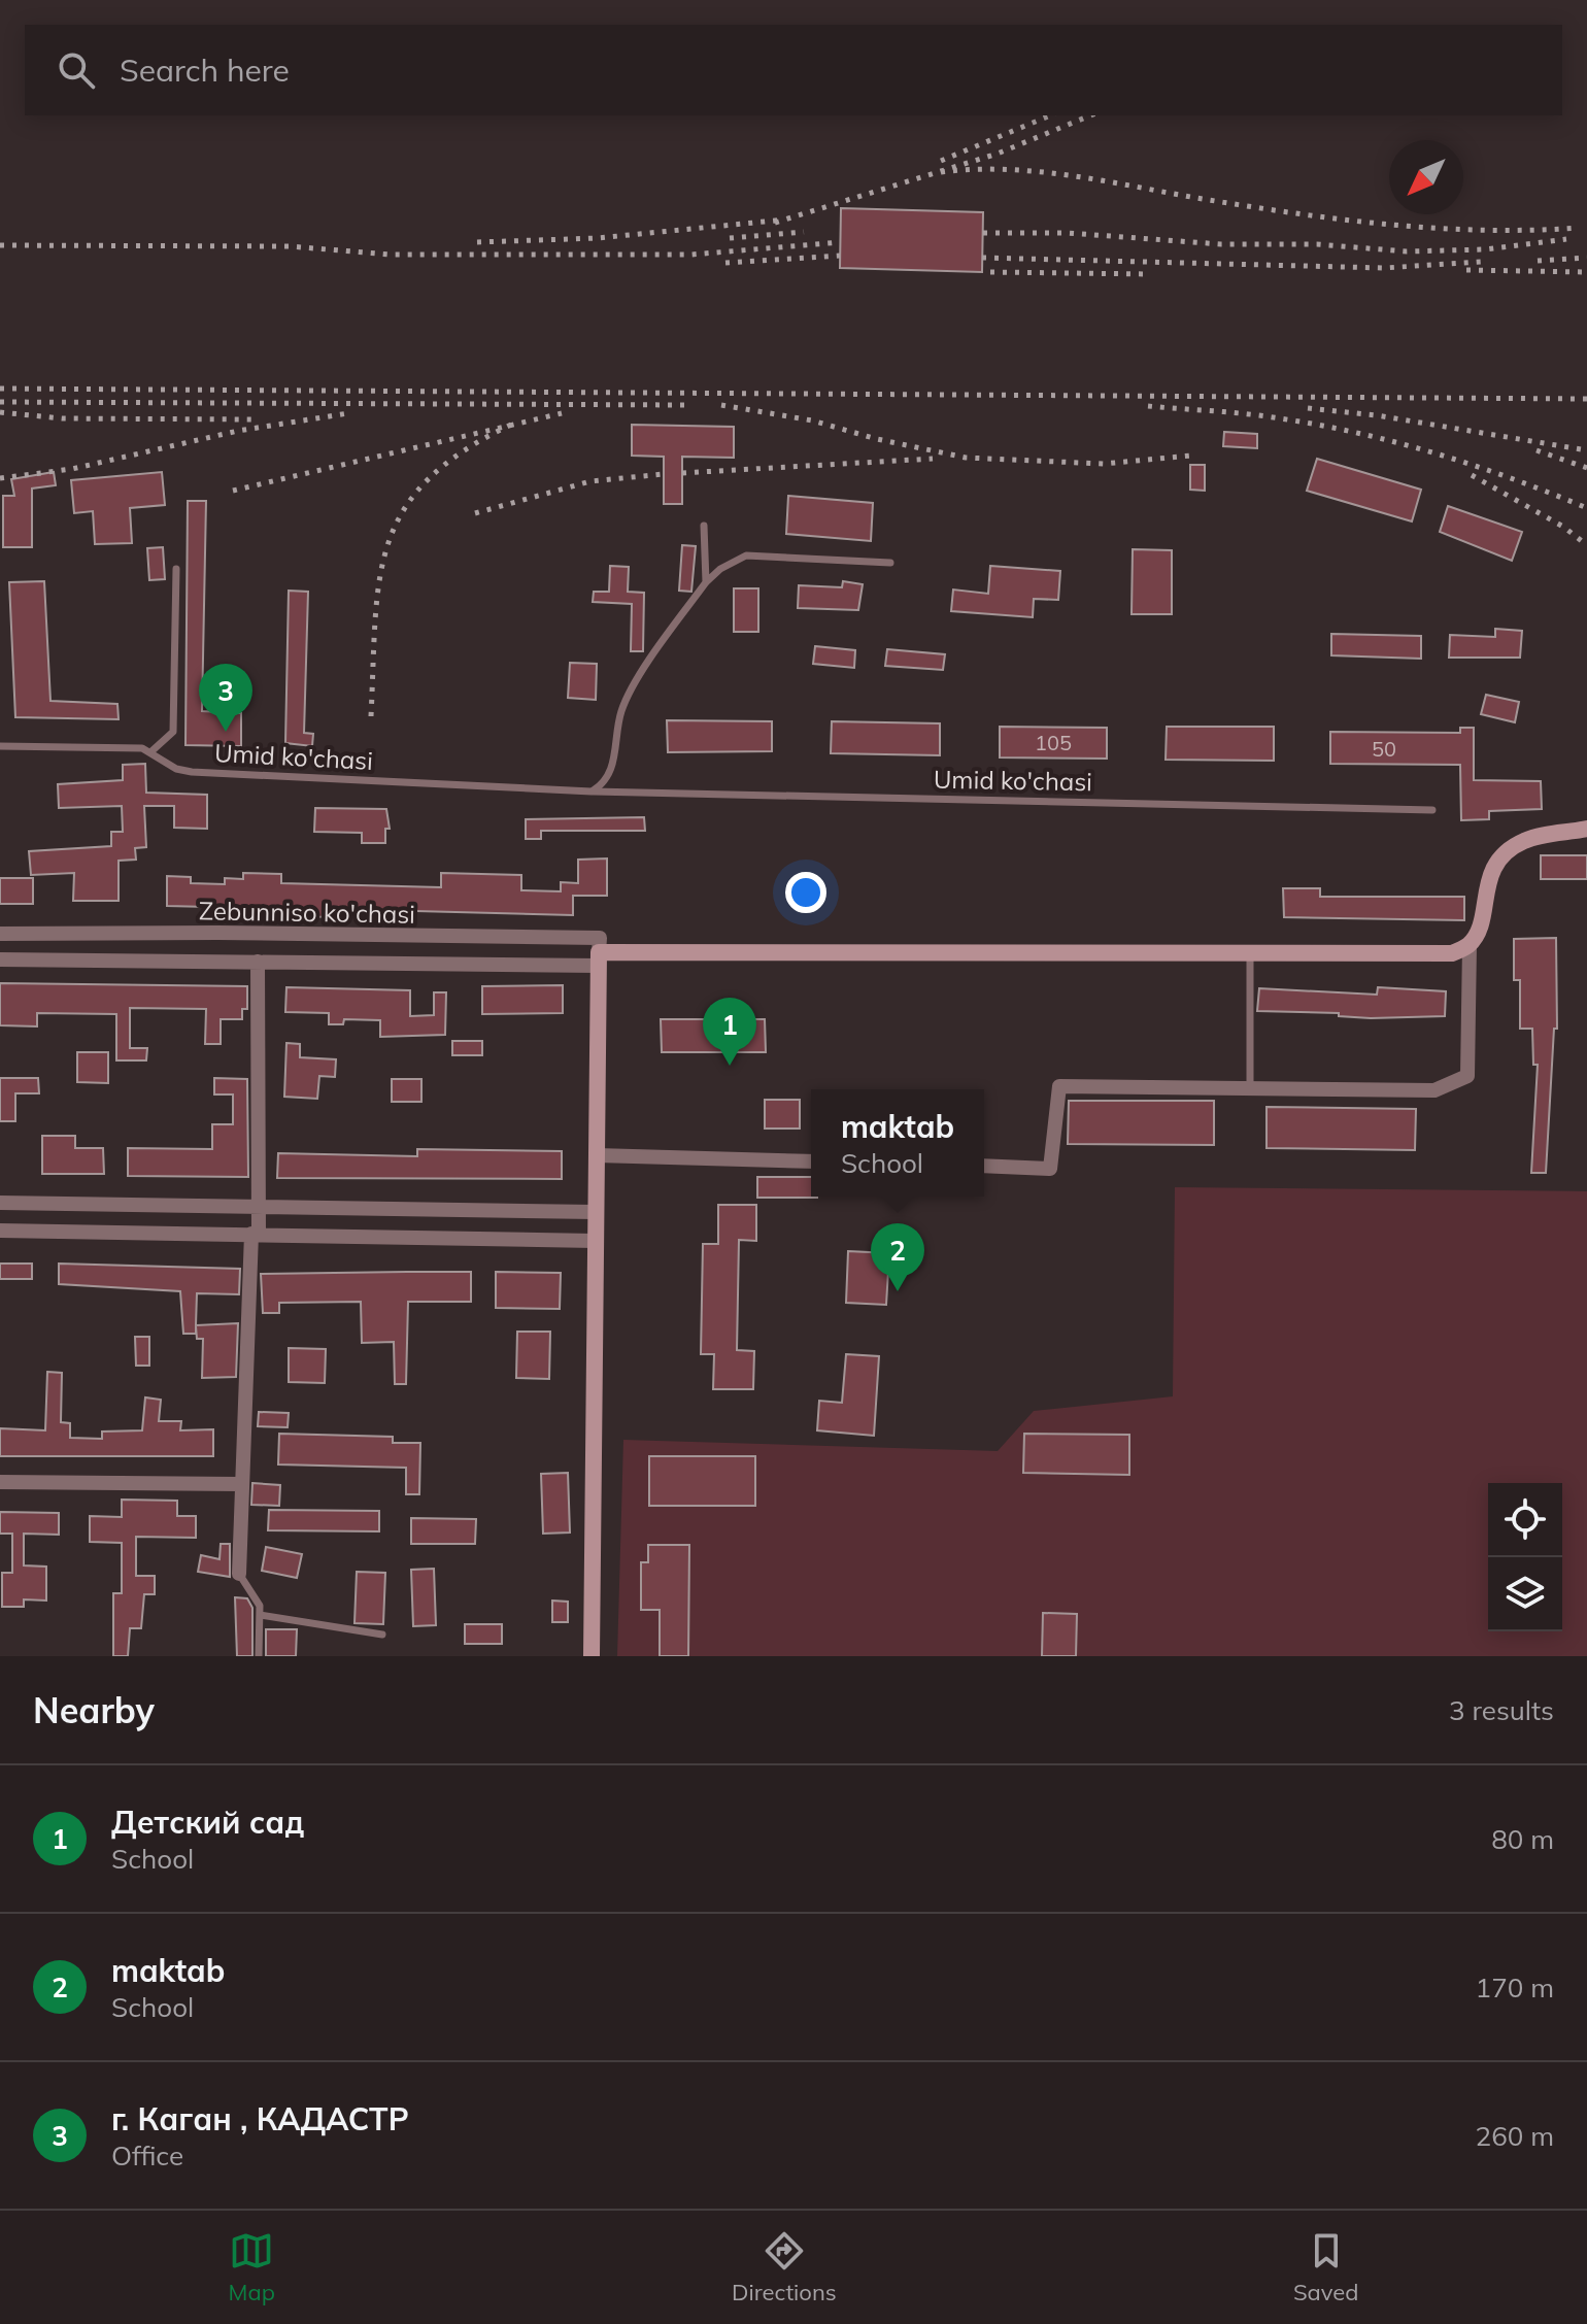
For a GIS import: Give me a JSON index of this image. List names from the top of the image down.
{
  "streets": {
    "street": ["Zebunniso ko'chasi"],
    "lane": ["Umid ko'chasi"]
  },
  "house_numbers": ["105", "50"],
  "north": "bottom left",
  "page": {
    "search": "Search here",
    "pins": ["3", "1", "2"],
    "popup": ["maktab", "School"],
    "heading": ["Nearby", "3 results"],
    "list": [
      {
        "mark": "1",
        "name": "Детский сад",
        "note": "School",
        "value": "80 m"
      },
      {
        "mark": "2",
        "name": "maktab",
        "note": "School",
        "value": "170 m"
      },
      {
        "mark": "3",
        "name": "г. Каган , КАДАСТР",
        "note": "Office",
        "value": "260 m"
      }
    ],
    "nav": ["Map", "Directions", "Saved"]
  }
}
